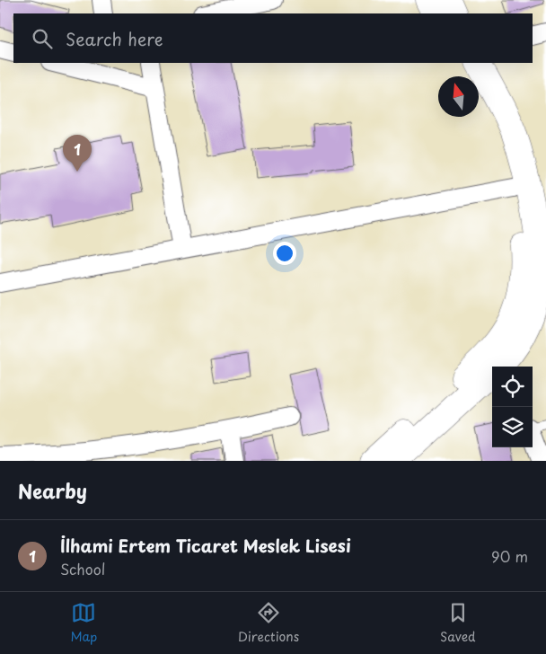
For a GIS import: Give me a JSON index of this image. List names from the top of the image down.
{
  "north": "top",
  "page": {
    "search": "Search here",
    "pins": "1",
    "heading": "Nearby",
    "list": [
      {
        "mark": "1",
        "name": "İlhami Ertem Ticaret Meslek Lisesi",
        "note": "School",
        "value": "90 m"
      }
    ],
    "nav": ["Map", "Directions", "Saved"]
  }
}
